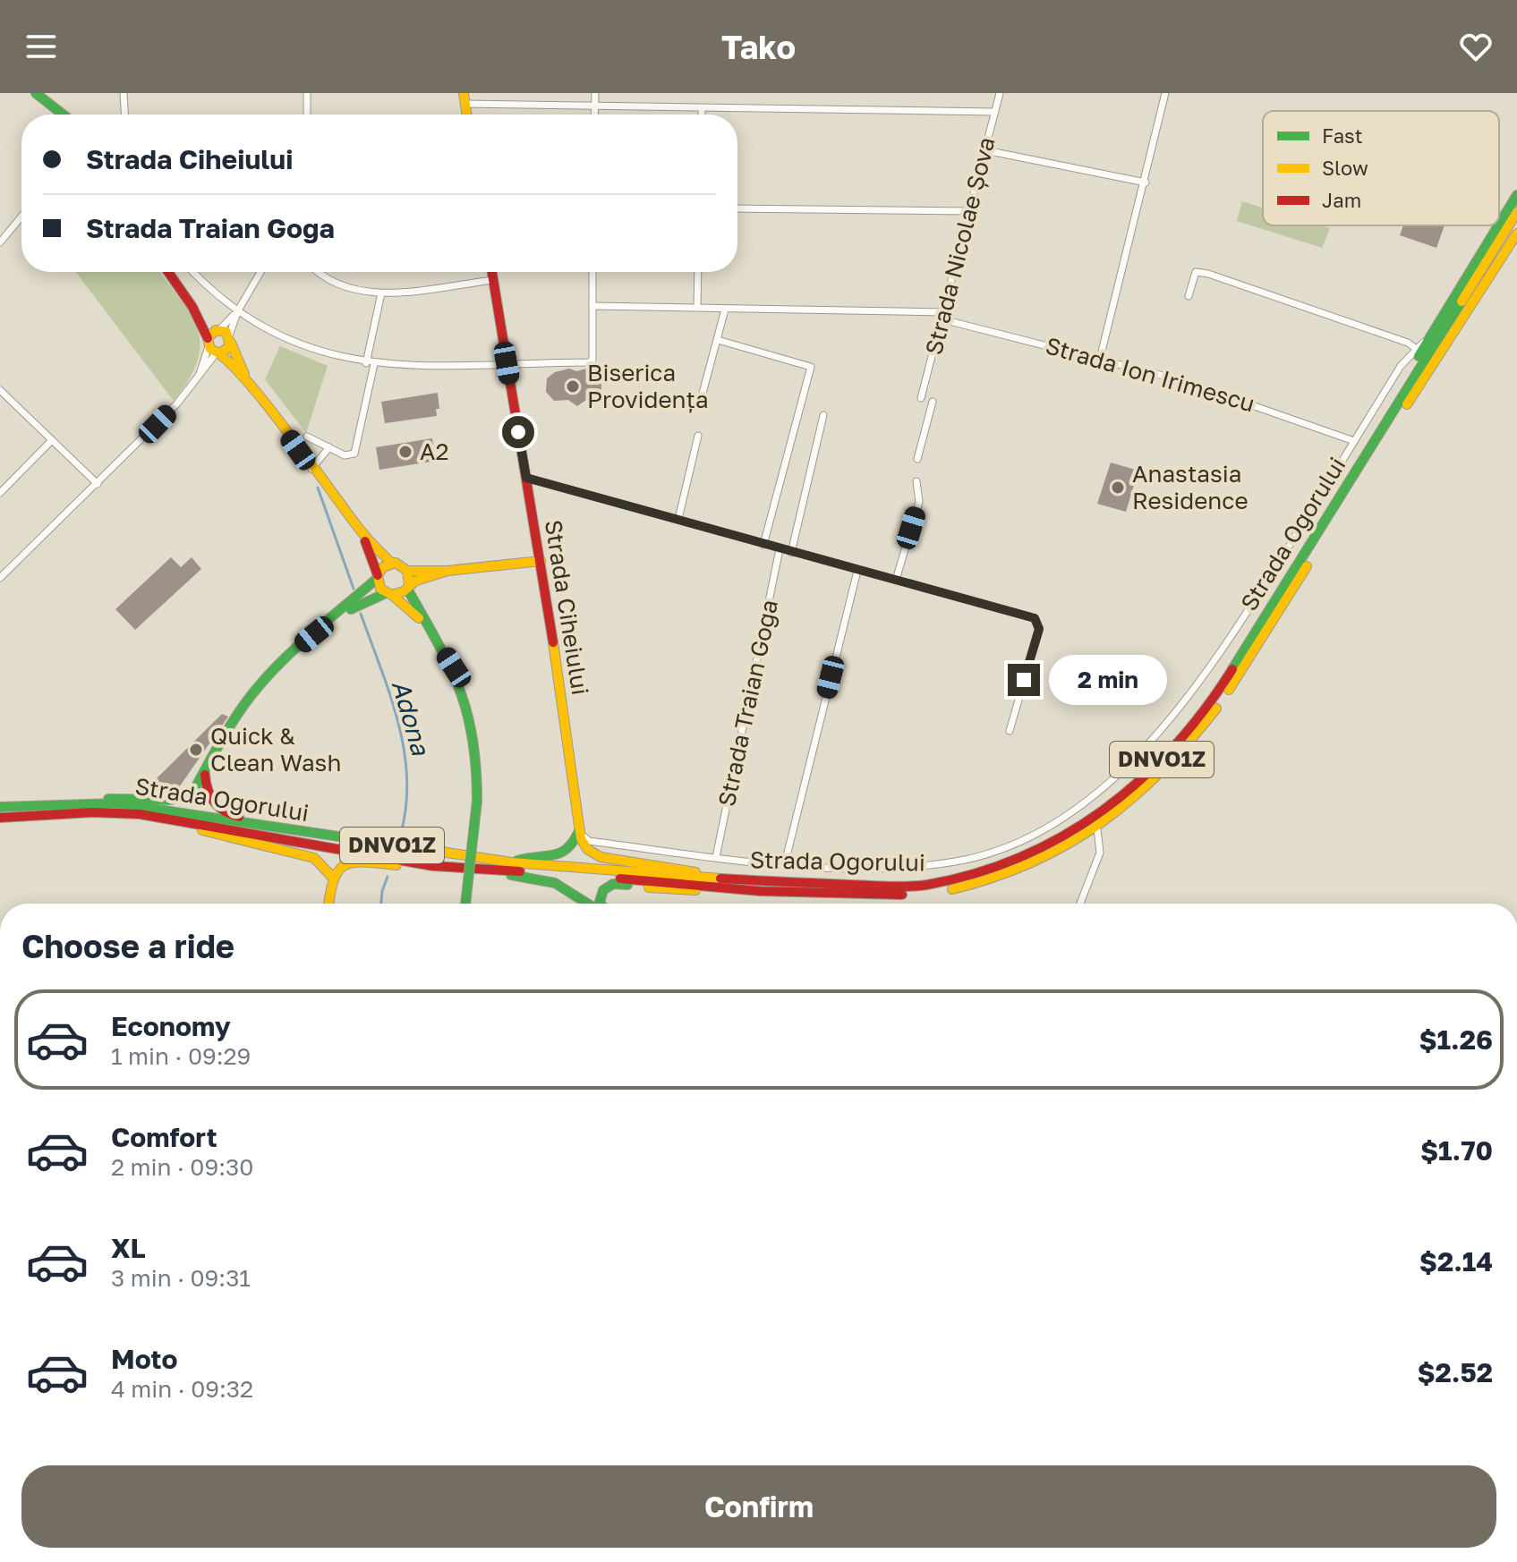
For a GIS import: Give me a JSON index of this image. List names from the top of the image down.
{
  "streets": {
    "main road": ["Strada Ogorului", "Strada Ciheiului", "DNVO1Z"],
    "street": ["Strada Nicolae Șova", "Strada Ion Irimescu", "Strada Traian Goga"]
  },
  "crossings": [
    ["Strada Nicolae Șova", "Strada Ion Irimescu"]
  ],
  "water": ["Adona"],
  "places": [
    "Biserica Providența",
    "A2",
    "Anastasia Residence",
    "Quick & Clean Wash"
  ],
  "legend": ["Fast", "Slow", "Jam"],
  "page": {
    "header": "Tako",
    "banner": ["Strada Ciheiului", "Strada Traian Goga"],
    "bubble": "2 min",
    "heading": "Choose a ride",
    "list": [
      {
        "name": "Economy",
        "note": "1 min · 09:29",
        "value": "$1.26"
      },
      {
        "name": "Comfort",
        "note": "2 min · 09:30",
        "value": "$1.70"
      },
      {
        "name": "XL",
        "note": "3 min · 09:31",
        "value": "$2.14"
      },
      {
        "name": "Moto",
        "note": "4 min · 09:32",
        "value": "$2.52"
      }
    ],
    "buttons": "Confirm"
  }
}
